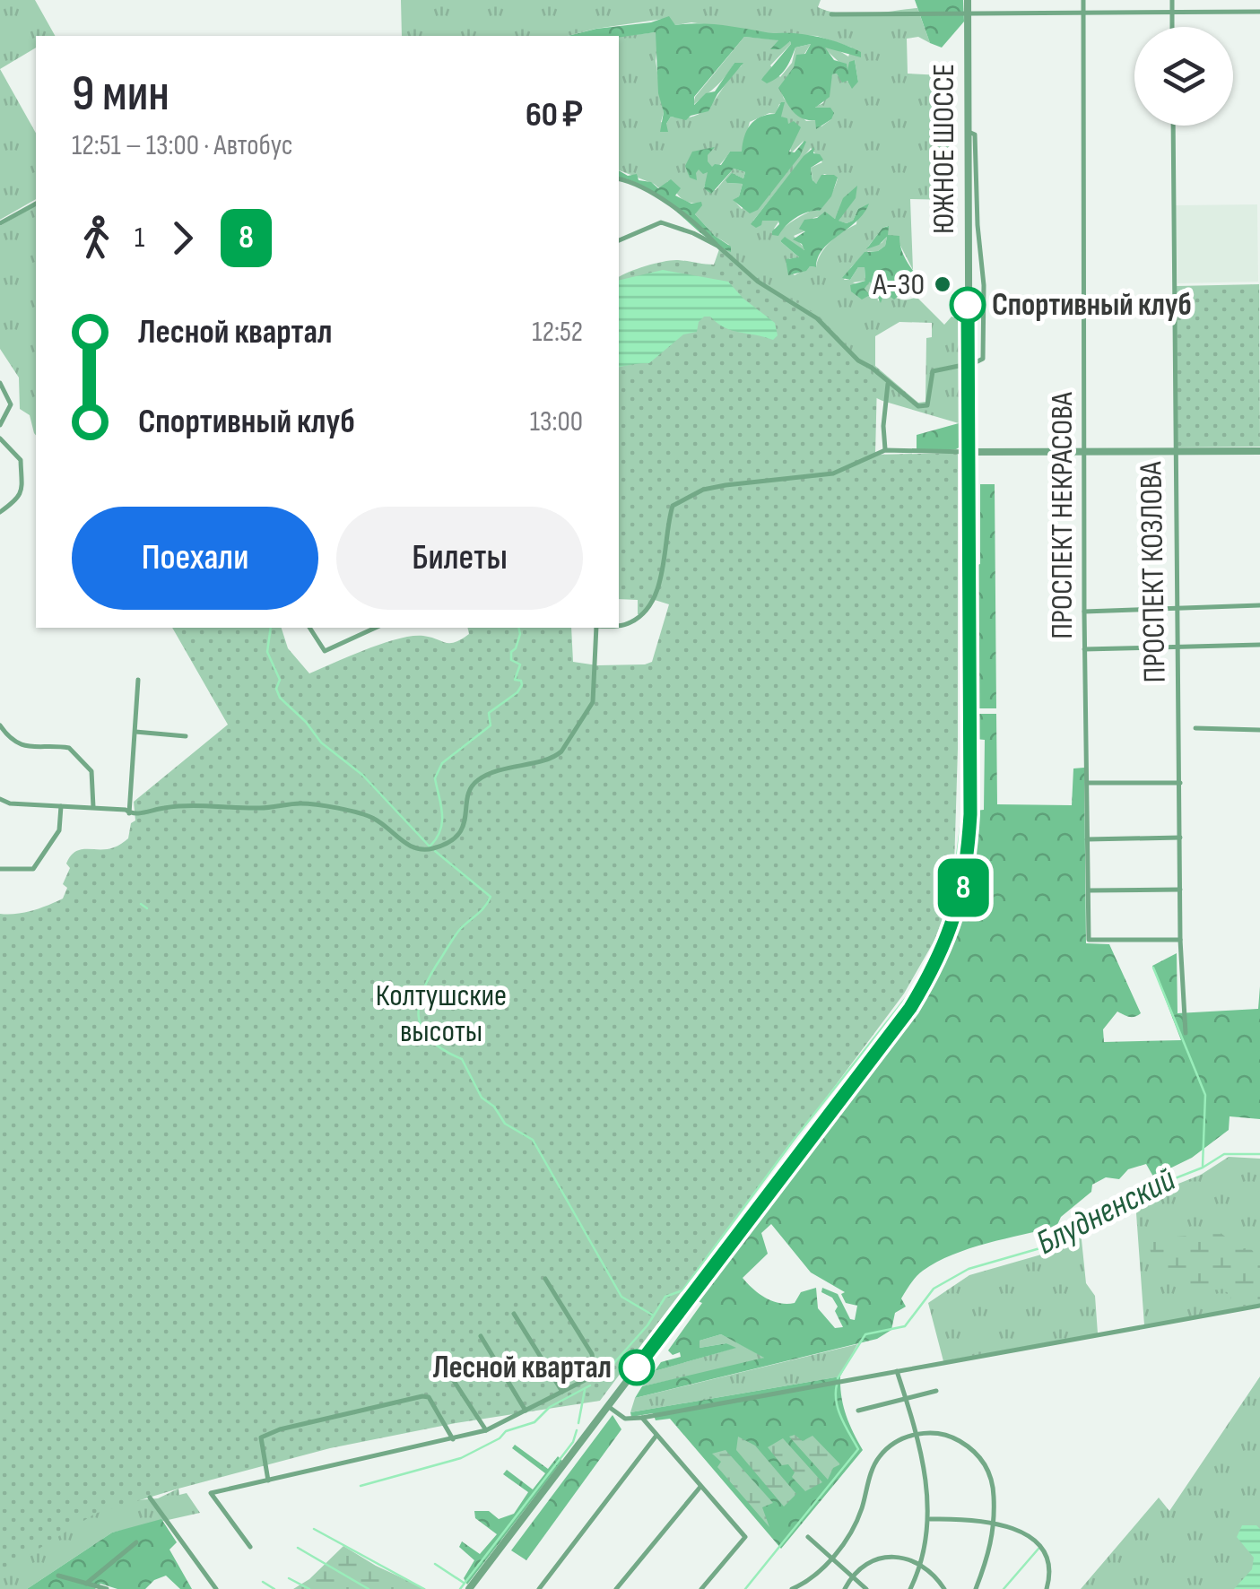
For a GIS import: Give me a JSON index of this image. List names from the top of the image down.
{
  "streets": {
    "street": ["ЮЖНОЕ ШОССЕ", "ПРОСПЕКТ НЕКРАСОВА", "ПРОСПЕКТ КОЗЛОВА"]
  },
  "crossings": [
    ["ПРОСПЕКТ НЕКРАСОВА", "ПРОСПЕКТ КОЗЛОВА"]
  ],
  "water": ["Блудненский"],
  "parks": ["Колтушские высоты"],
  "places": ["А-30", "Спортивный клуб", "Лесной квартал"],
  "lines": ["bus line 8"],
  "page": {
    "on_map": "8",
    "heading": ["9 мин", "12:51 – 13:00 · Автобус", "60 ₽"],
    "legs": ["1", "8"],
    "list": [
      {
        "name": "Лесной квартал",
        "value": "12:52"
      },
      {
        "name": "Спортивный клуб",
        "value": "13:00"
      }
    ],
    "buttons": ["Поехали", "Билеты"]
  }
}
